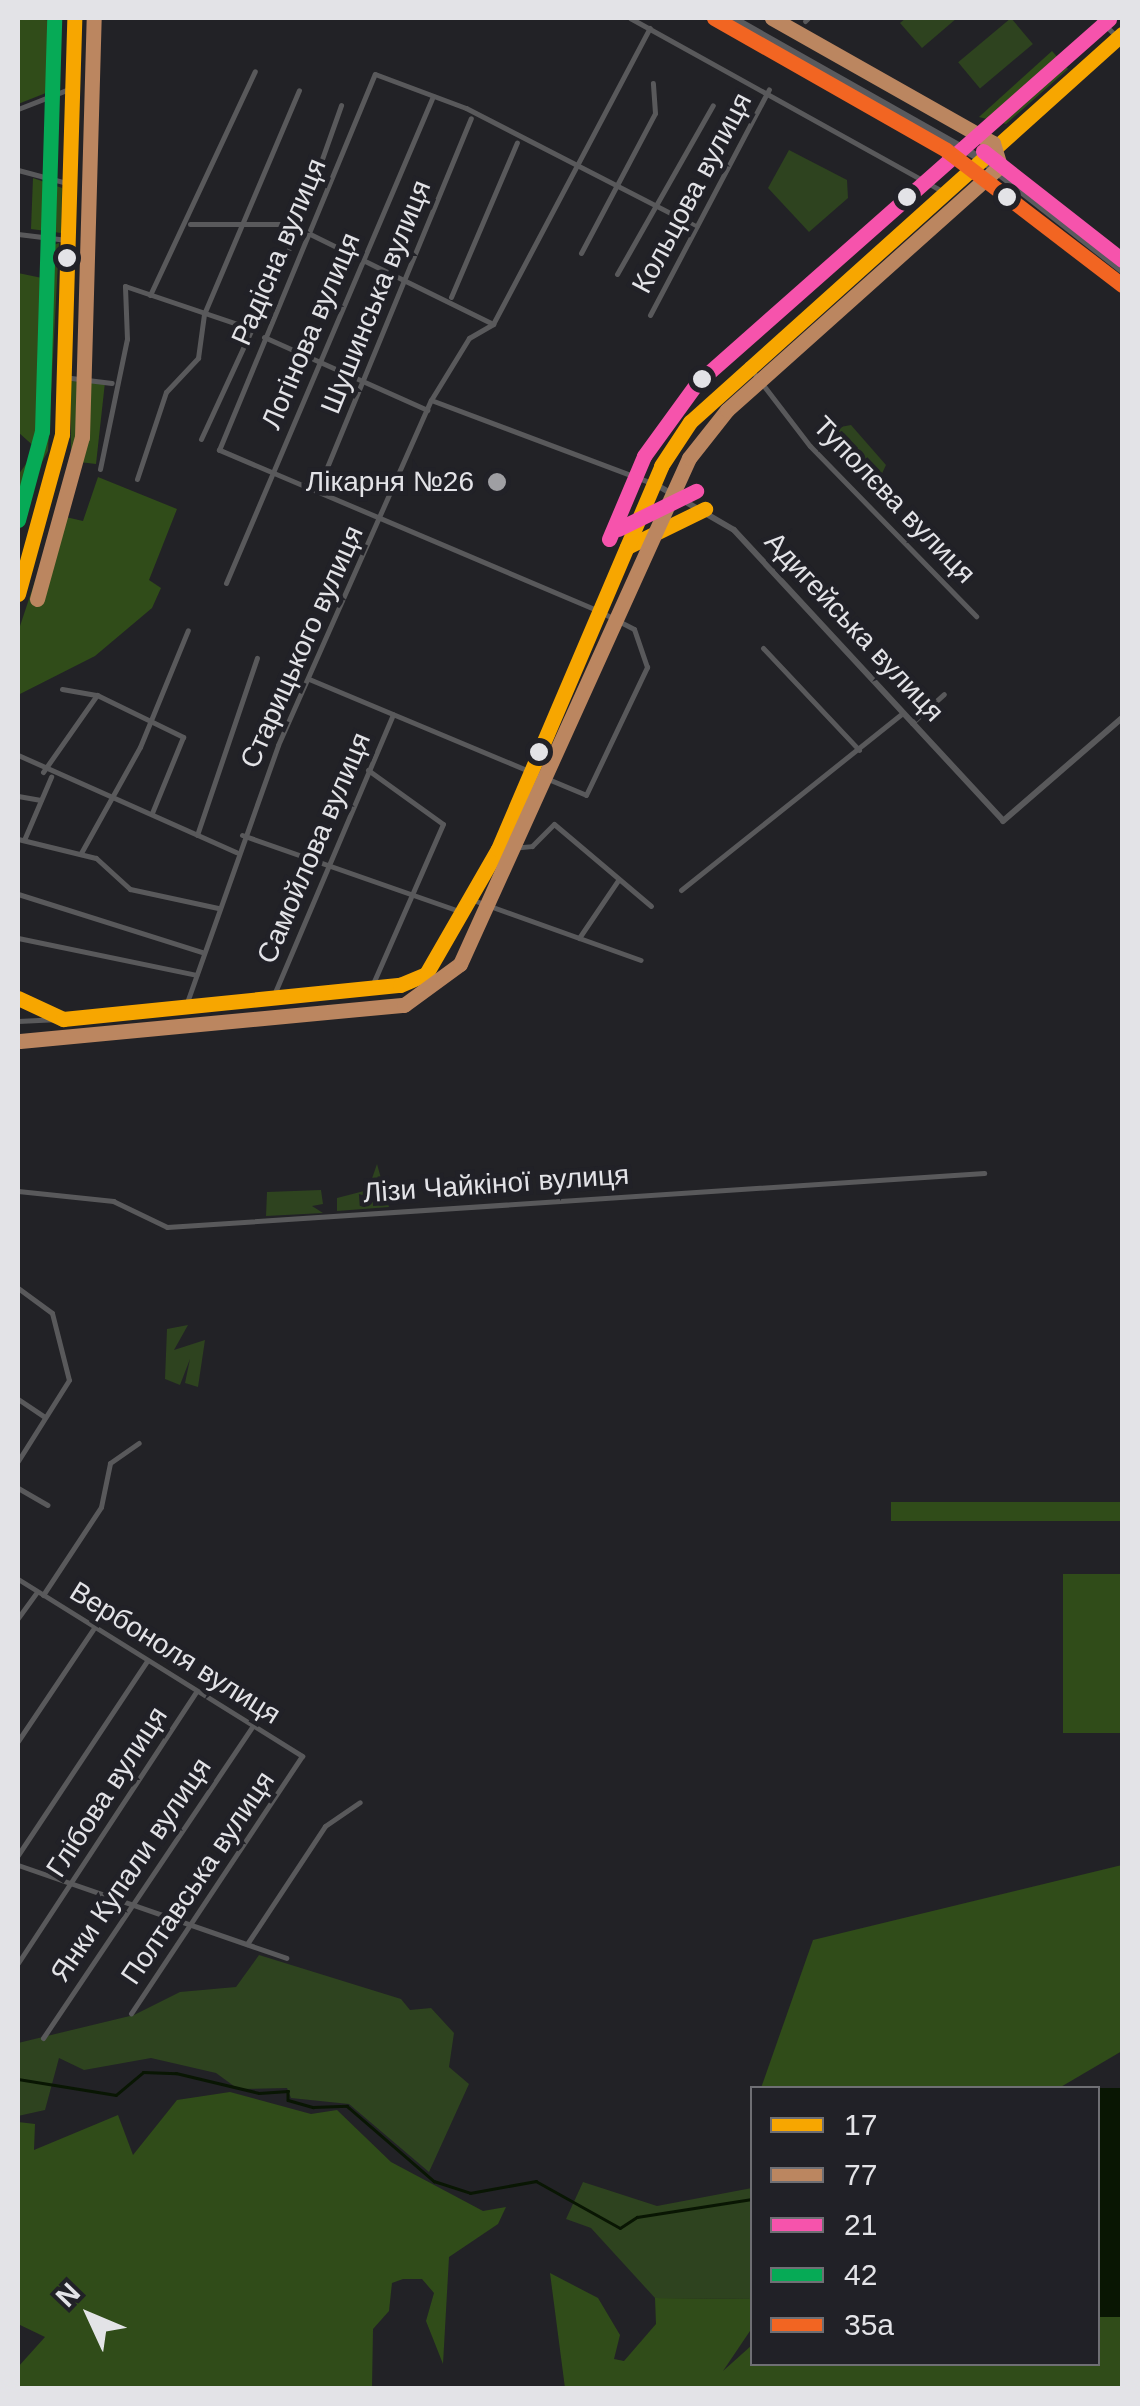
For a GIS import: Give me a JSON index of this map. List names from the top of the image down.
{
  "streets": {
    "street": [
      "Кольцова вулиця",
      "Радісна вулиця",
      "Шушинська вулиця",
      "Логінова вулиця",
      "Туполєва вулиця",
      "Адигейська вулиця",
      "Старицького вулиця",
      "Самойлова вулиця",
      "Лізи Чайкіної вулиця",
      "Вербоноля вулиця",
      "Глібова вулиця",
      "Янки Купали вулиця",
      "Полтавська вулиця"
    ]
  },
  "crossings": [
    ["Радісна вулиця", "Логінова вулиця"],
    ["Вербоноля вулиця", "Глібова вулиця"],
    ["Вербоноля вулиця", "Янки Купали вулиця"],
    ["Вербоноля вулиця", "Полтавська вулиця"]
  ],
  "places": ["Лікарня №26"],
  "lines": [
    "transit line 17",
    "transit line 77",
    "transit line 42",
    "transit line 35а",
    "transit line 21"
  ],
  "legend": [
    "17",
    "77",
    "21",
    "42",
    "35а"
  ],
  "north": "top left"
}
